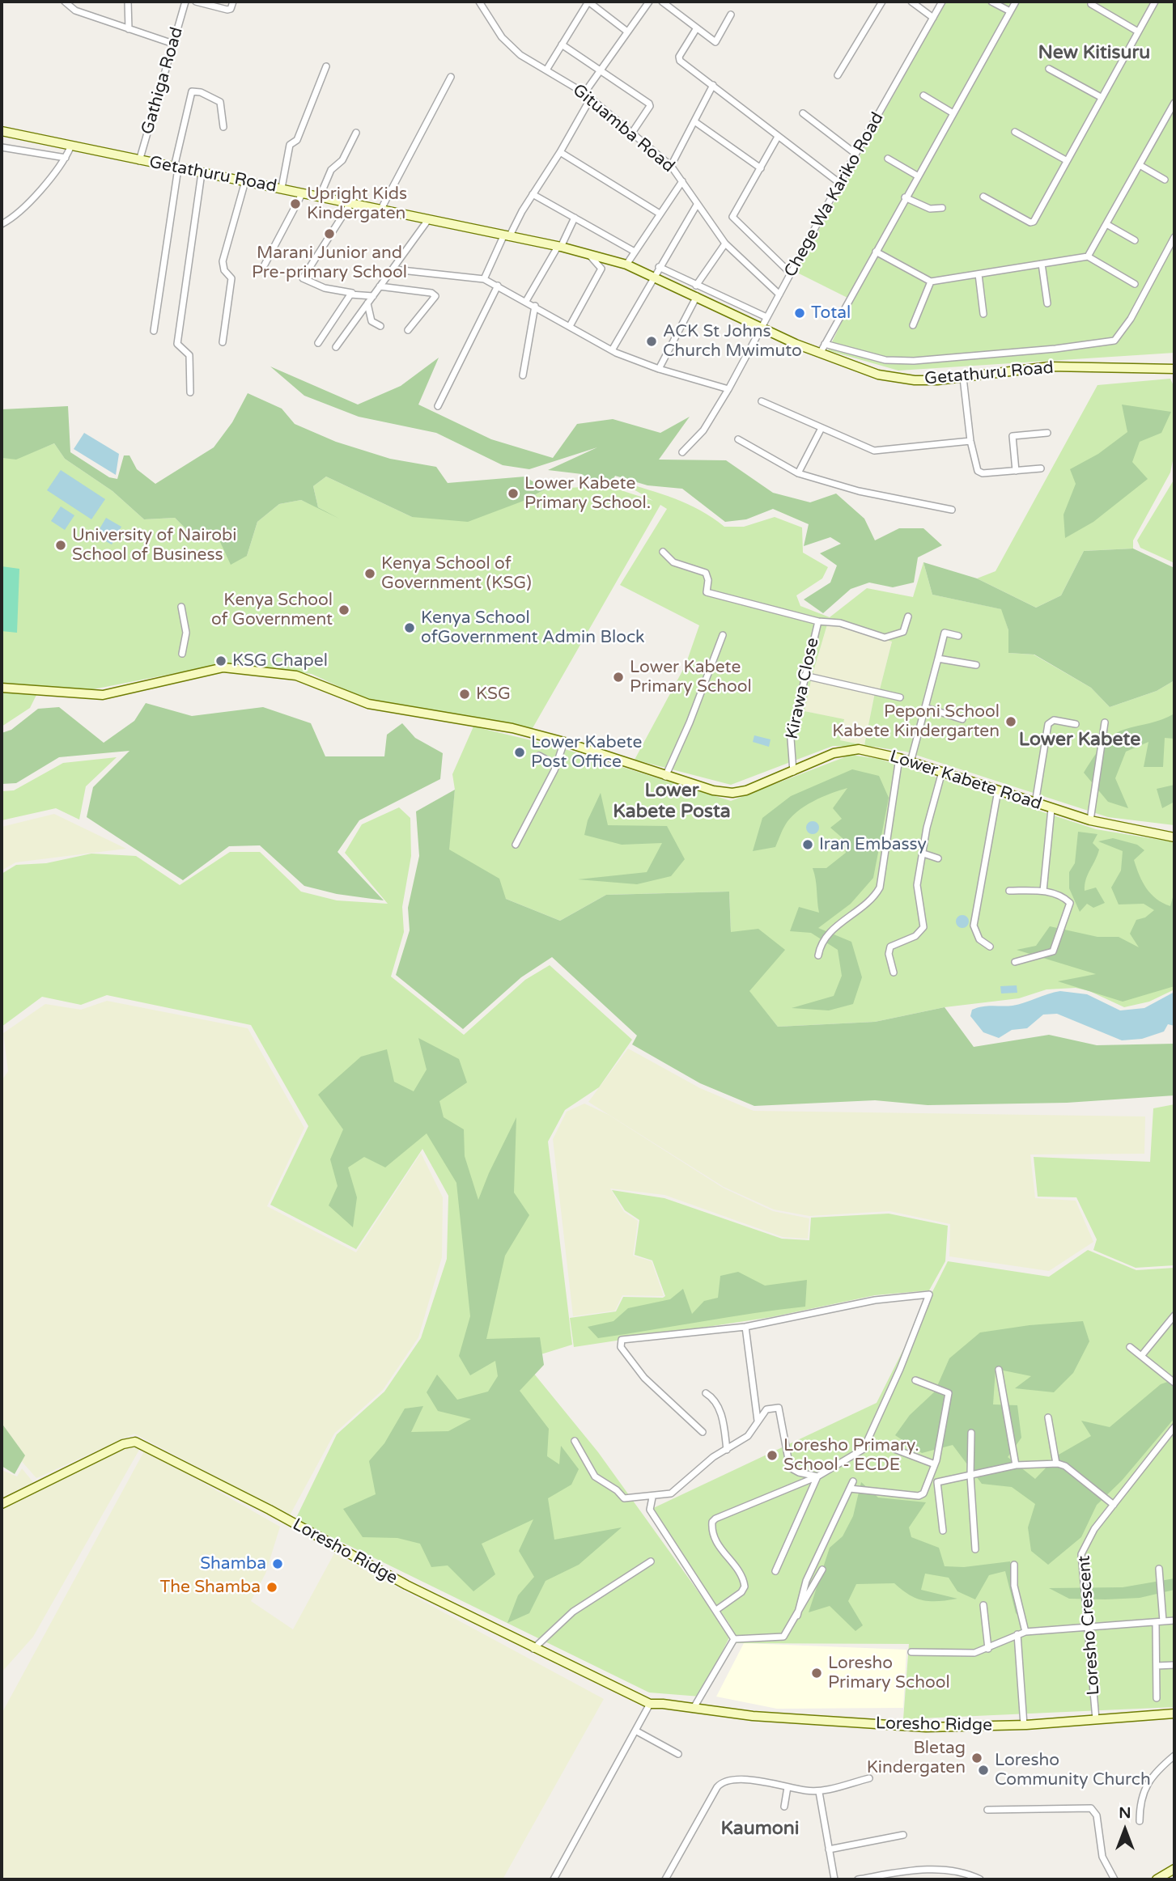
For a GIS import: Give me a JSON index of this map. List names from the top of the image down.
{
  "streets": {
    "main road": ["Getathuru Road", "Lower Kabete Road", "Loresho Ridge"],
    "street": [
      "Gathiga Road",
      "Gituamba Road",
      "Chege Wa Kariko Road",
      "Kirawa Close",
      "Loresho Crescent"
    ]
  },
  "crossings": [
    ["Gathiga Road", "Getathuru Road"],
    ["Gituamba Road", "Chege Wa Kariko Road"],
    ["Getathuru Road", "Chege Wa Kariko Road"],
    ["Kirawa Close", "Lower Kabete Road"],
    ["Loresho Ridge", "Loresho Crescent"]
  ],
  "districts": [
    "New Kitisuru",
    "Lower Kabete",
    "Lower Kabete Posta",
    "Kaumoni"
  ],
  "places": [
    "Upright Kids Kindergaten",
    "Marani Junior and Pre-primary School",
    "Total",
    "ACK St Johns Church Mwimuto",
    "Lower Kabete Primary School.",
    "University of Nairobi School of Business",
    "Kenya School of Government (KSG)",
    "Kenya School of Government",
    "Kenya School ofGovernment Admin Block",
    "KSG Chapel",
    "Lower Kabete Primary School",
    "KSG",
    "Peponi School Kabete Kindergarten",
    "Lower Kabete Post Office",
    "Iran Embassy",
    "Loresho Primary. School - ECDE",
    "Shamba",
    "The Shamba",
    "Loresho Primary School",
    "Bletag Kindergaten",
    "Loresho Community Church"
  ],
  "north": "top"
}
